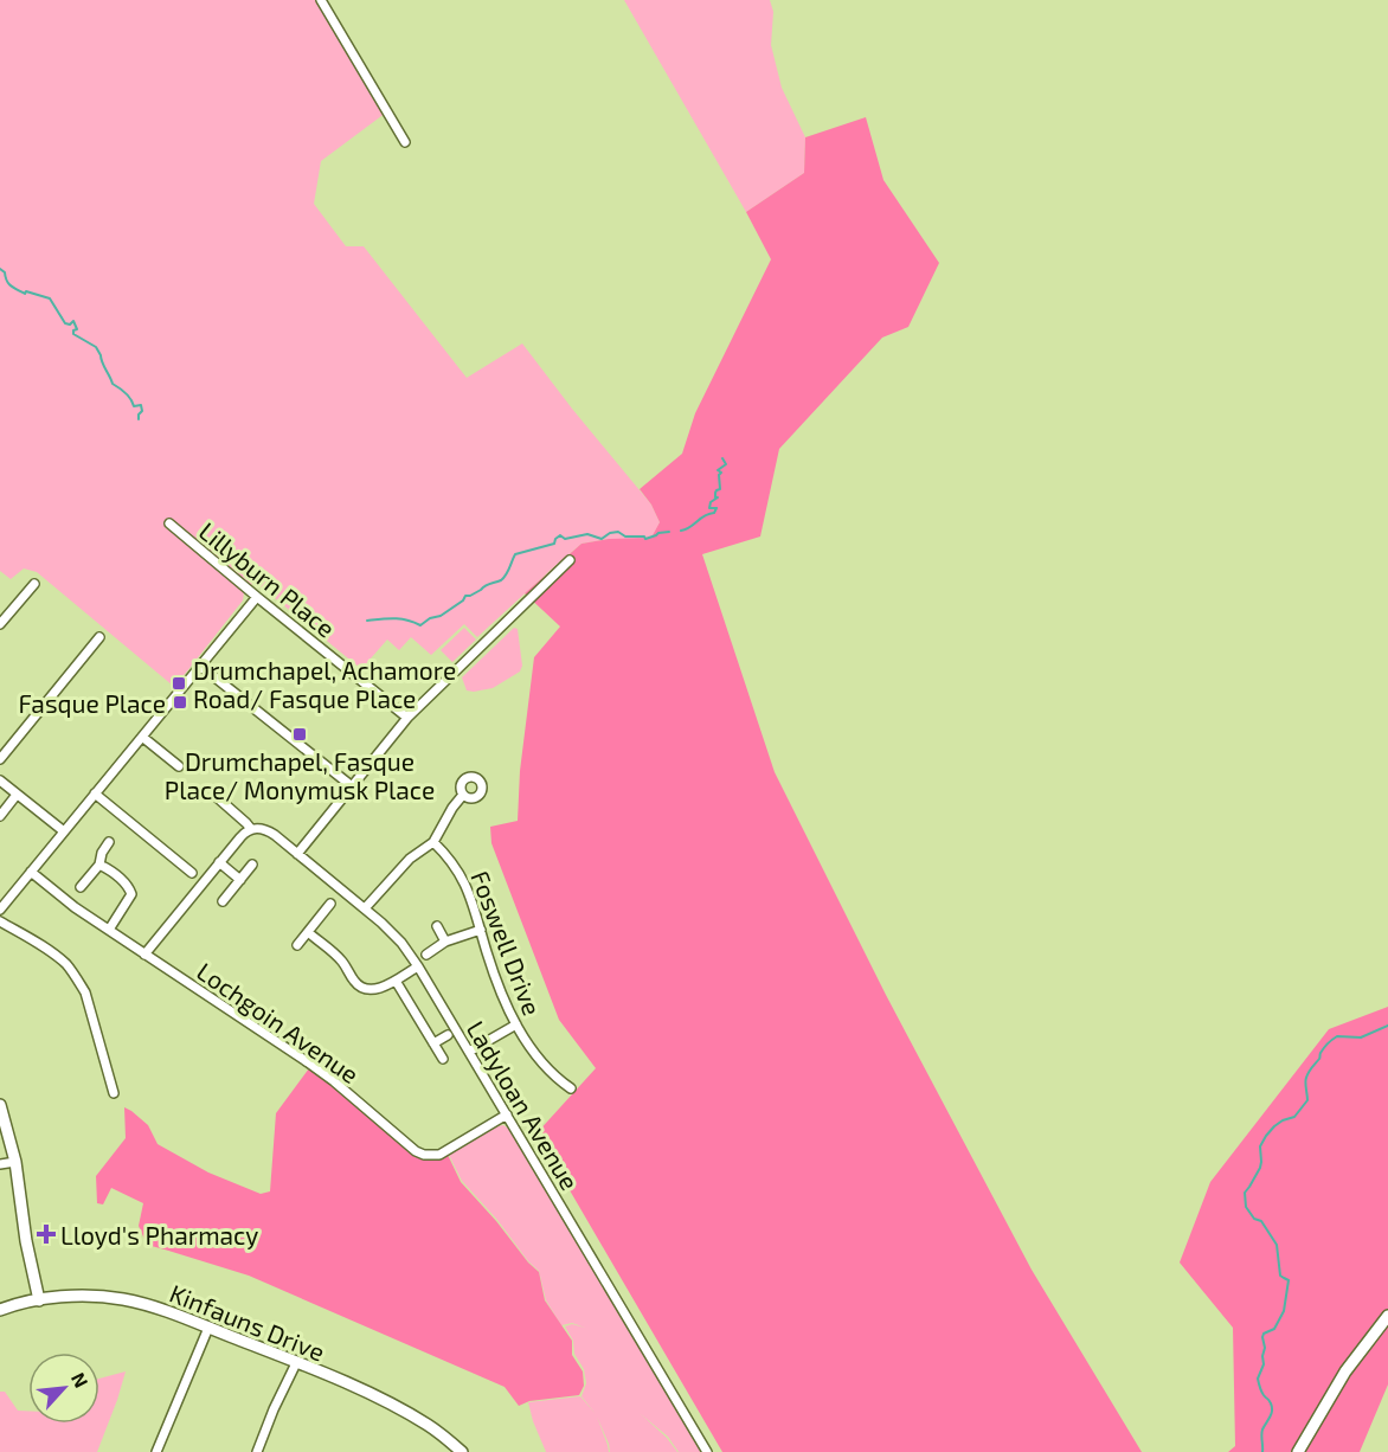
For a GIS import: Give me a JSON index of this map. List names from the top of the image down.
{
  "streets": {
    "street": [
      "Lillyburn Place",
      "Foswell Drive",
      "Lochgoin Avenue",
      "Ladyloan Avenue",
      "Kinfauns Drive"
    ]
  },
  "crossings": [
    ["Lochgoin Avenue", "Ladyloan Avenue"]
  ],
  "places": {
    "transit": ["Drumchapel, Achamore Road/ Fasque Place", "Fasque Place", "Drumchapel, Fasque Place/ Monymusk Place"],
    "health": ["Lloyd's Pharmacy"]
  },
  "north": "top right"
}
